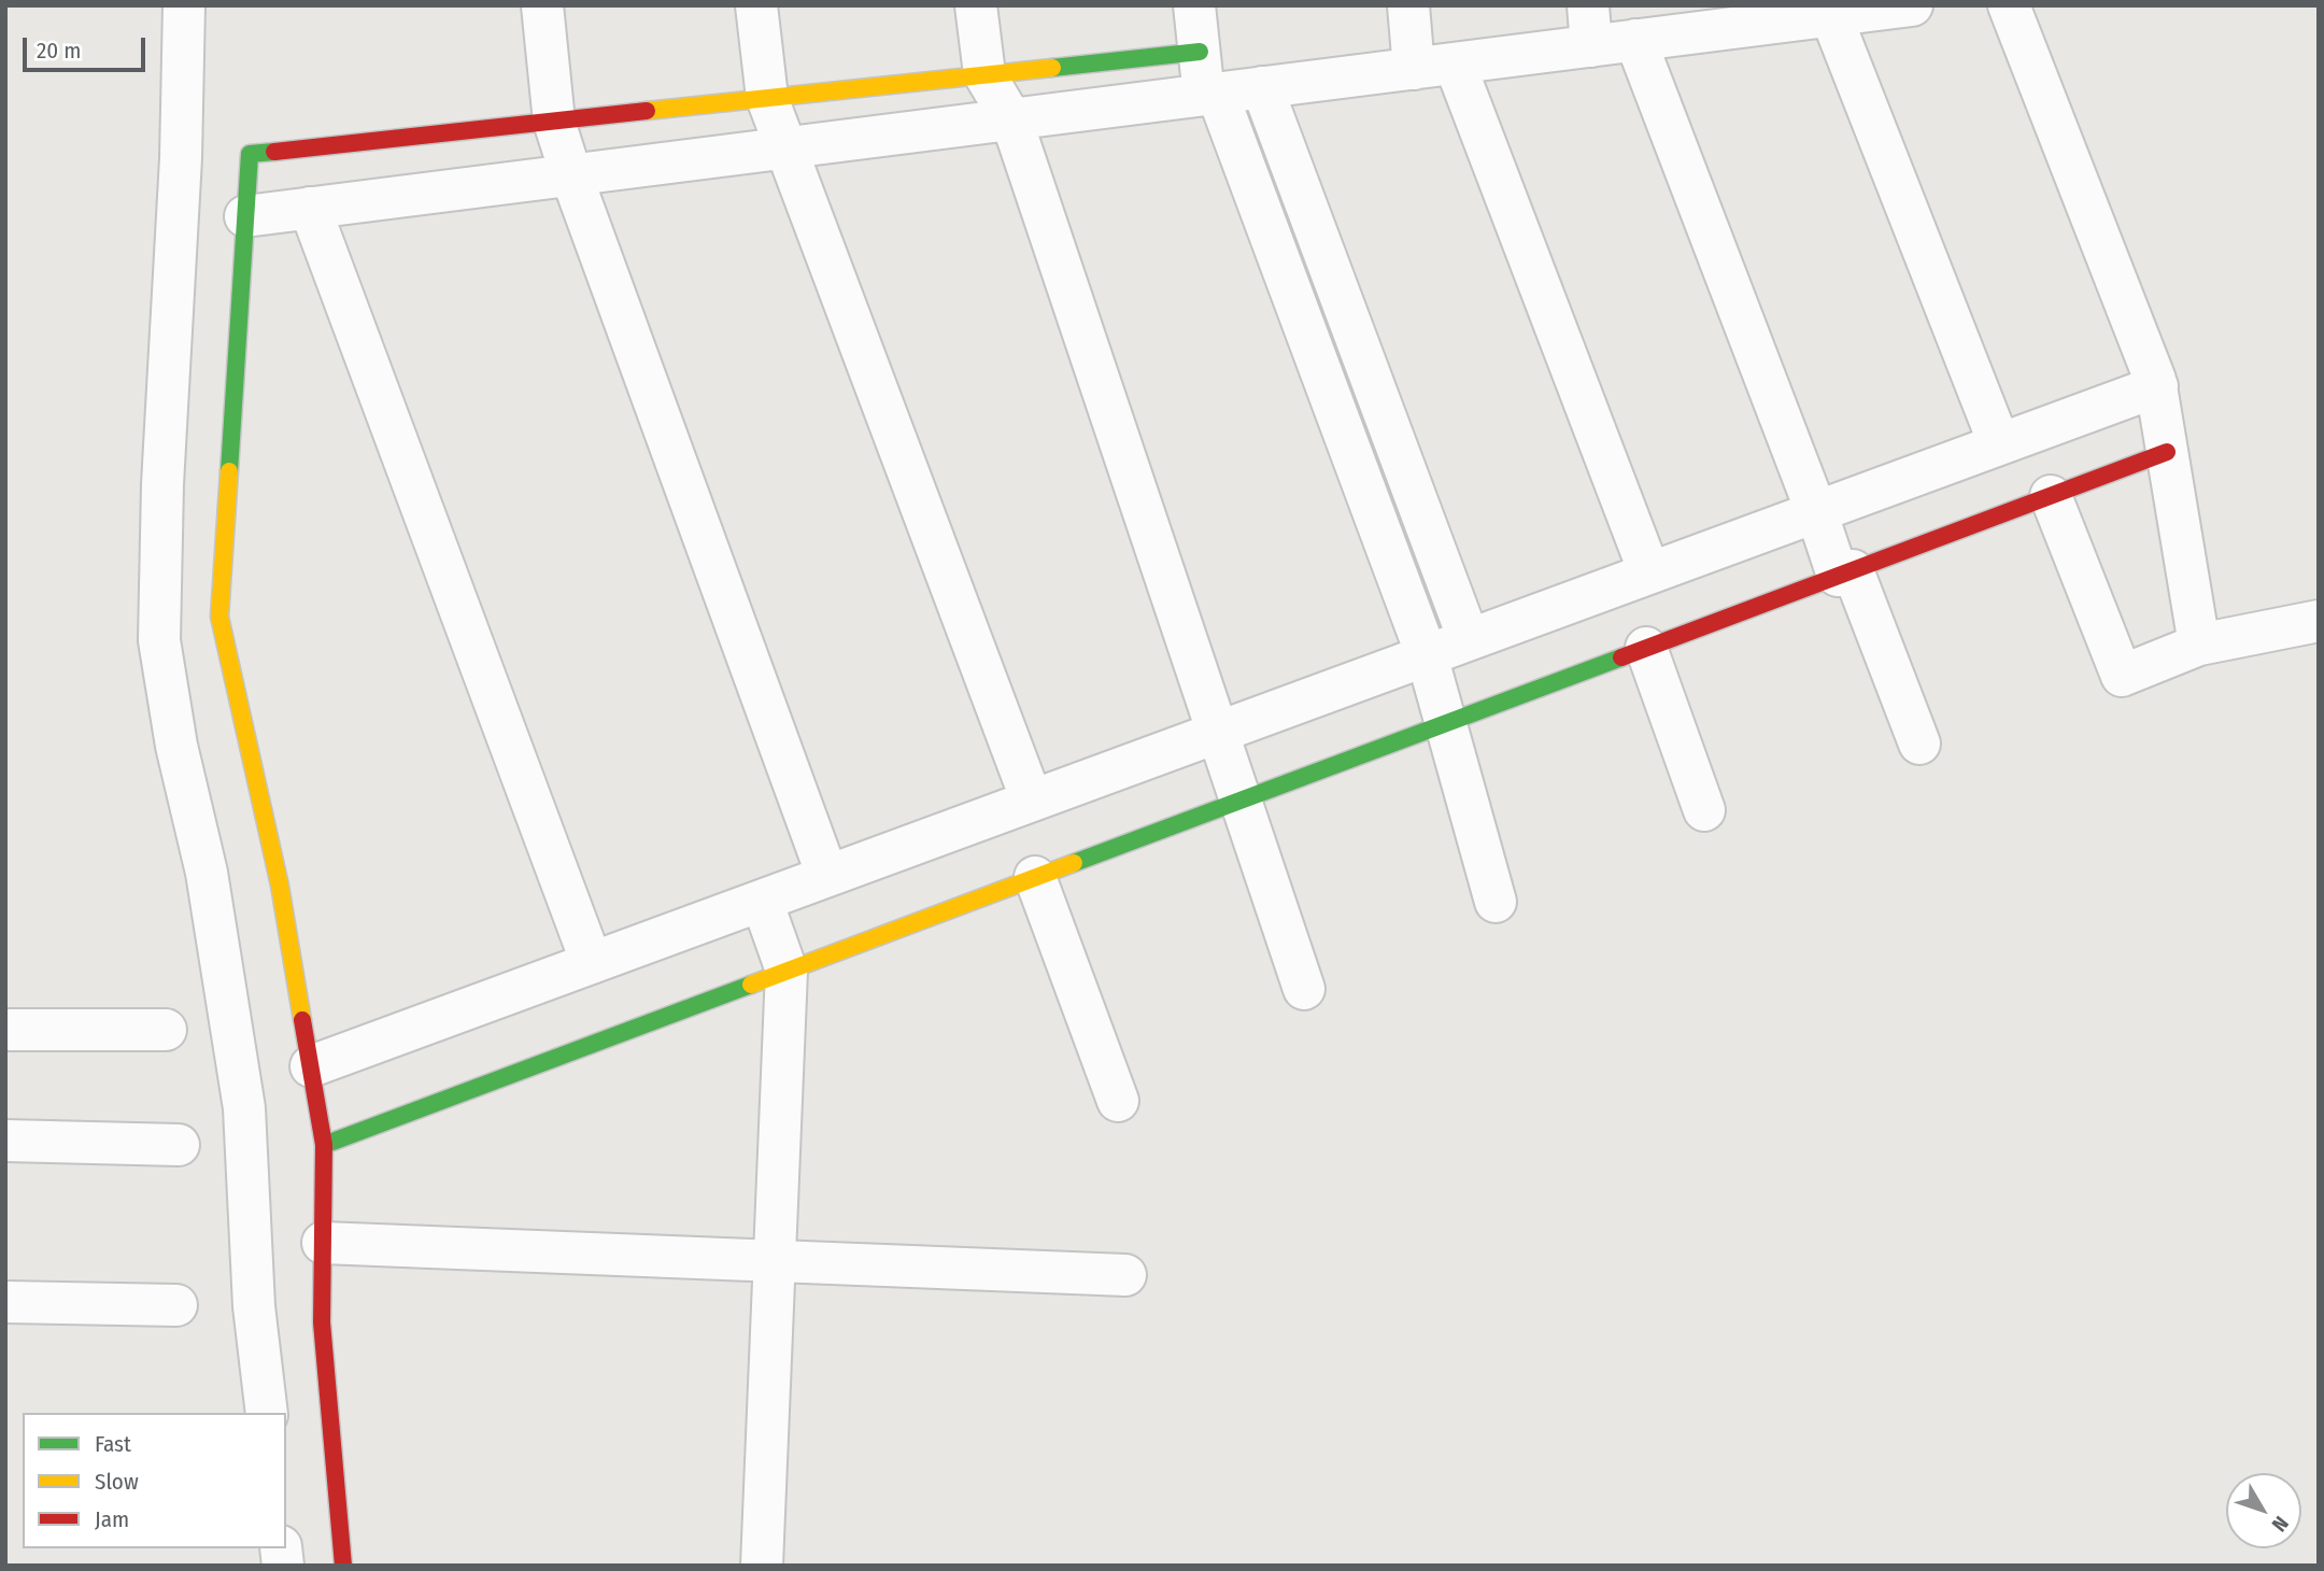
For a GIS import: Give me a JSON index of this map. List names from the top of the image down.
{
  "legend": ["Fast", "Slow", "Jam"],
  "scale_bar": "20 m",
  "north": "bottom right"
}
